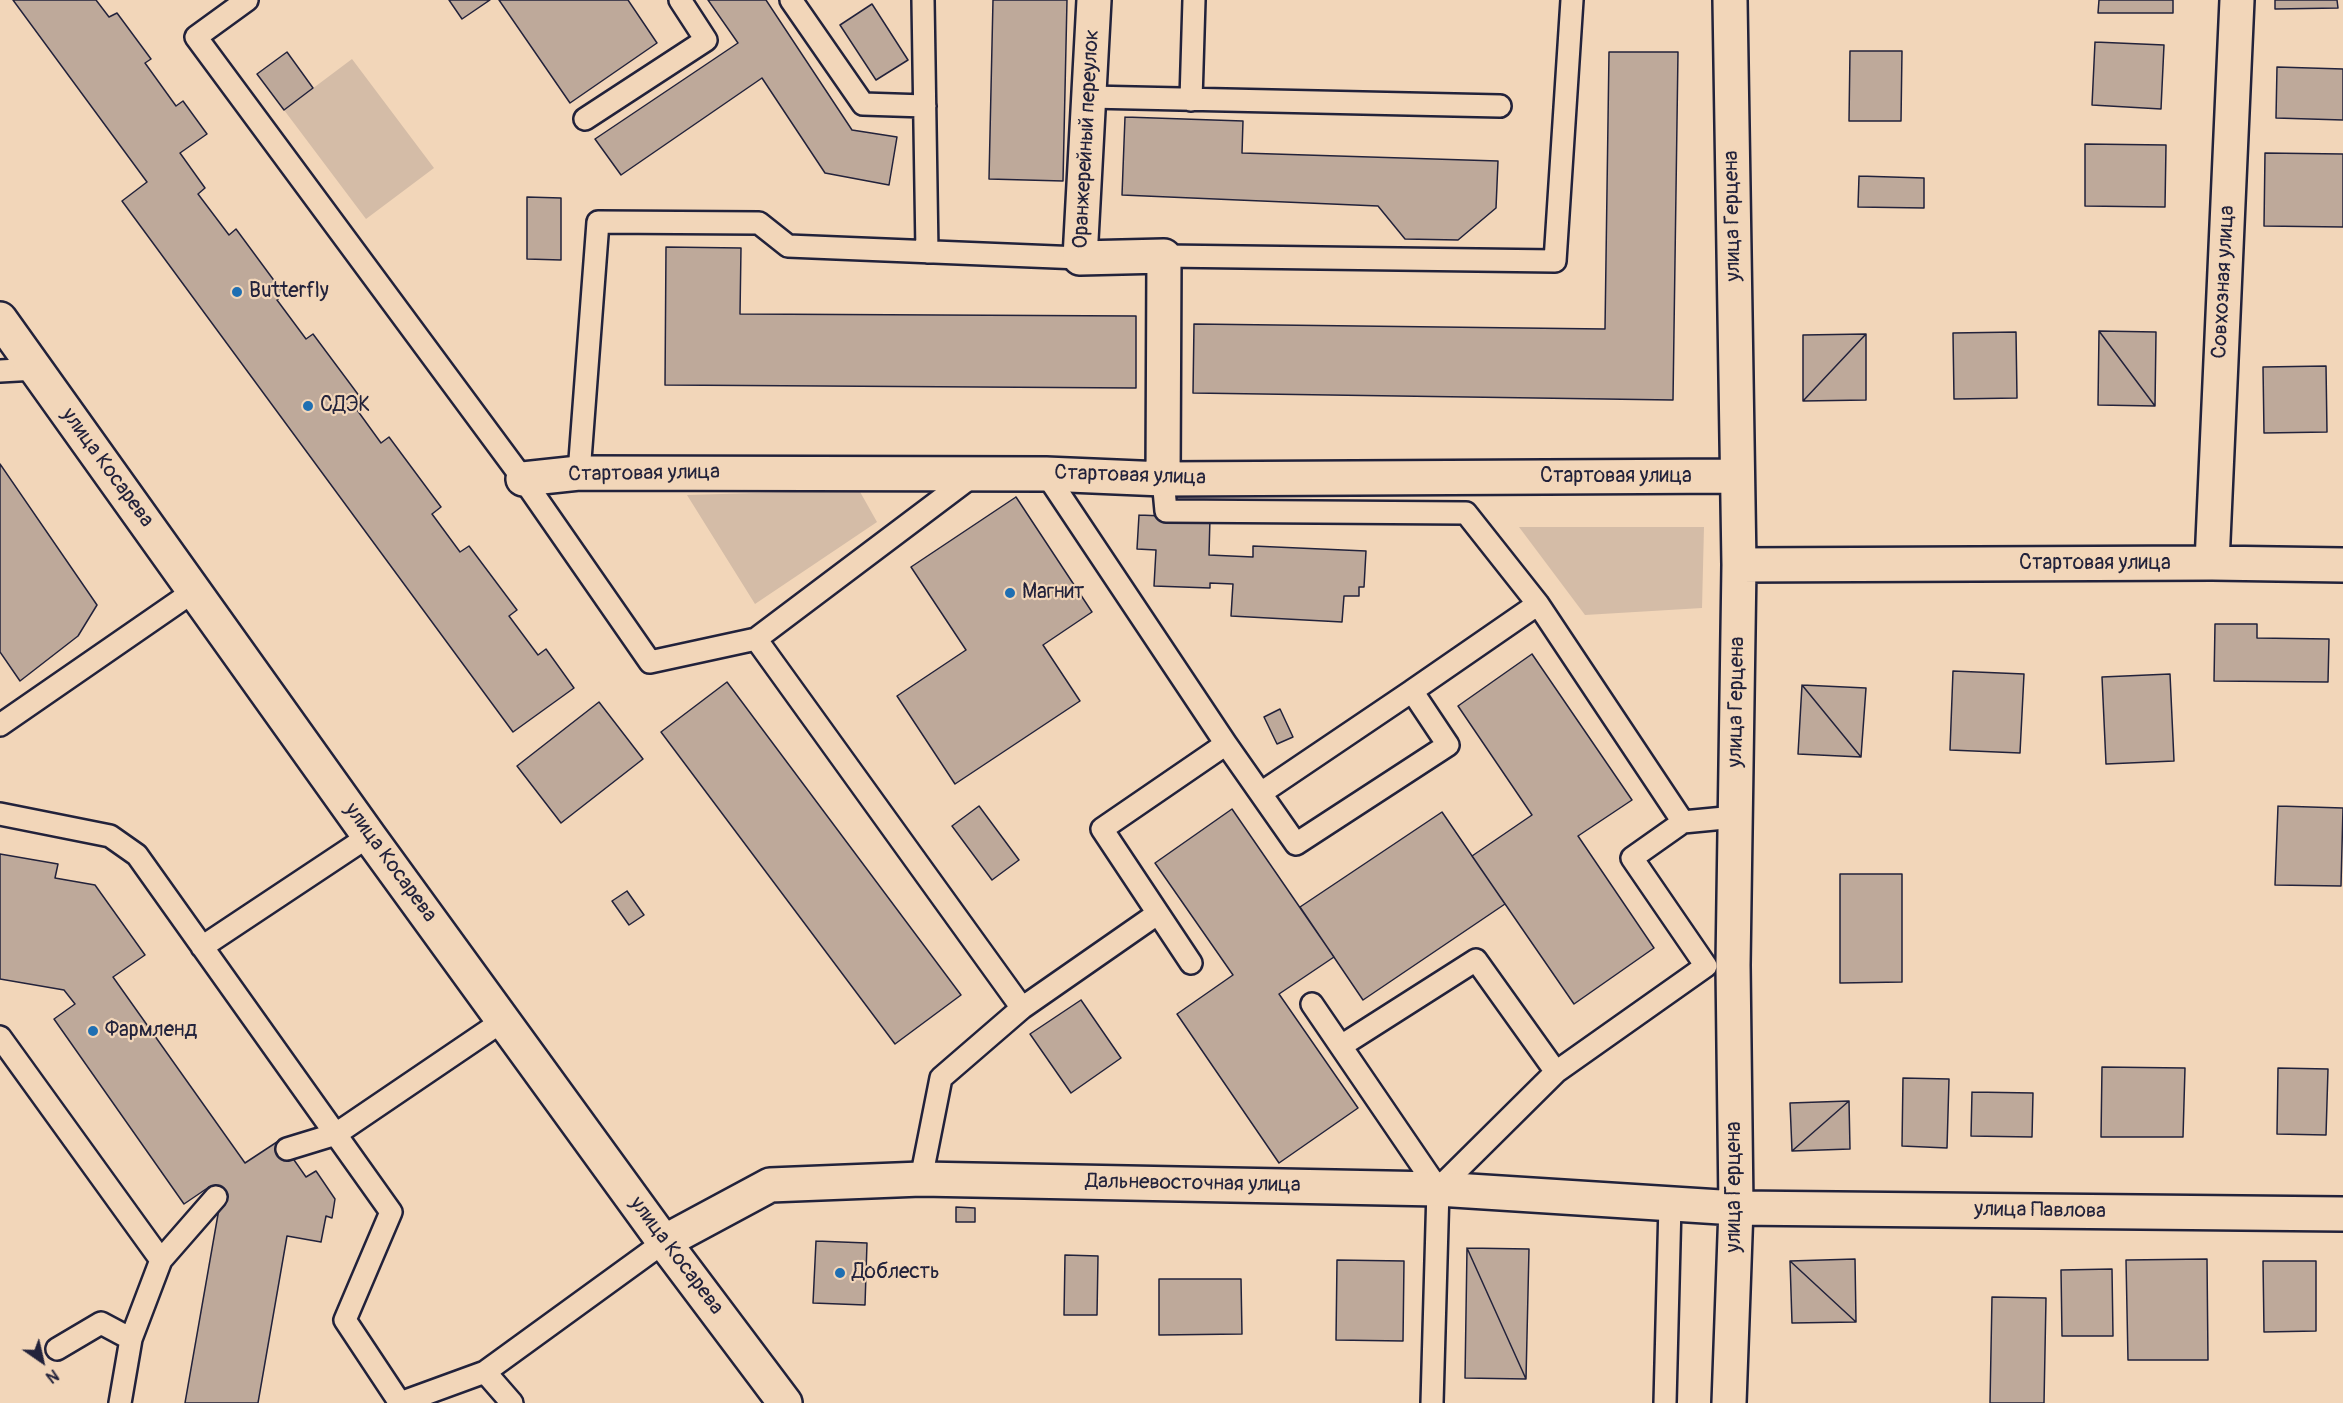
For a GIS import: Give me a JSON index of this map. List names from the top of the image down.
{
  "streets": {
    "street": [
      "Оранжерейный переулок",
      "улица Герцена",
      "Совхозная улица",
      "улица Косарева",
      "Стартовая улица",
      "Дальневосточная улица",
      "улица Павлова"
    ]
  },
  "crossings": [
    ["улица Герцена", "Стартовая улица"],
    ["улица Герцена", "Дальневосточная улица"],
    ["улица Герцена", "улица Павлова"],
    ["Совхозная улица", "Стартовая улица"],
    ["улица Косарева", "Дальневосточная улица"],
    ["Дальневосточная улица", "улица Павлова"]
  ],
  "places": [
    "Butterfly",
    "СДЭК",
    "Магнит",
    "Фармленд",
    "Доблесть"
  ],
  "north": "bottom right"
}
